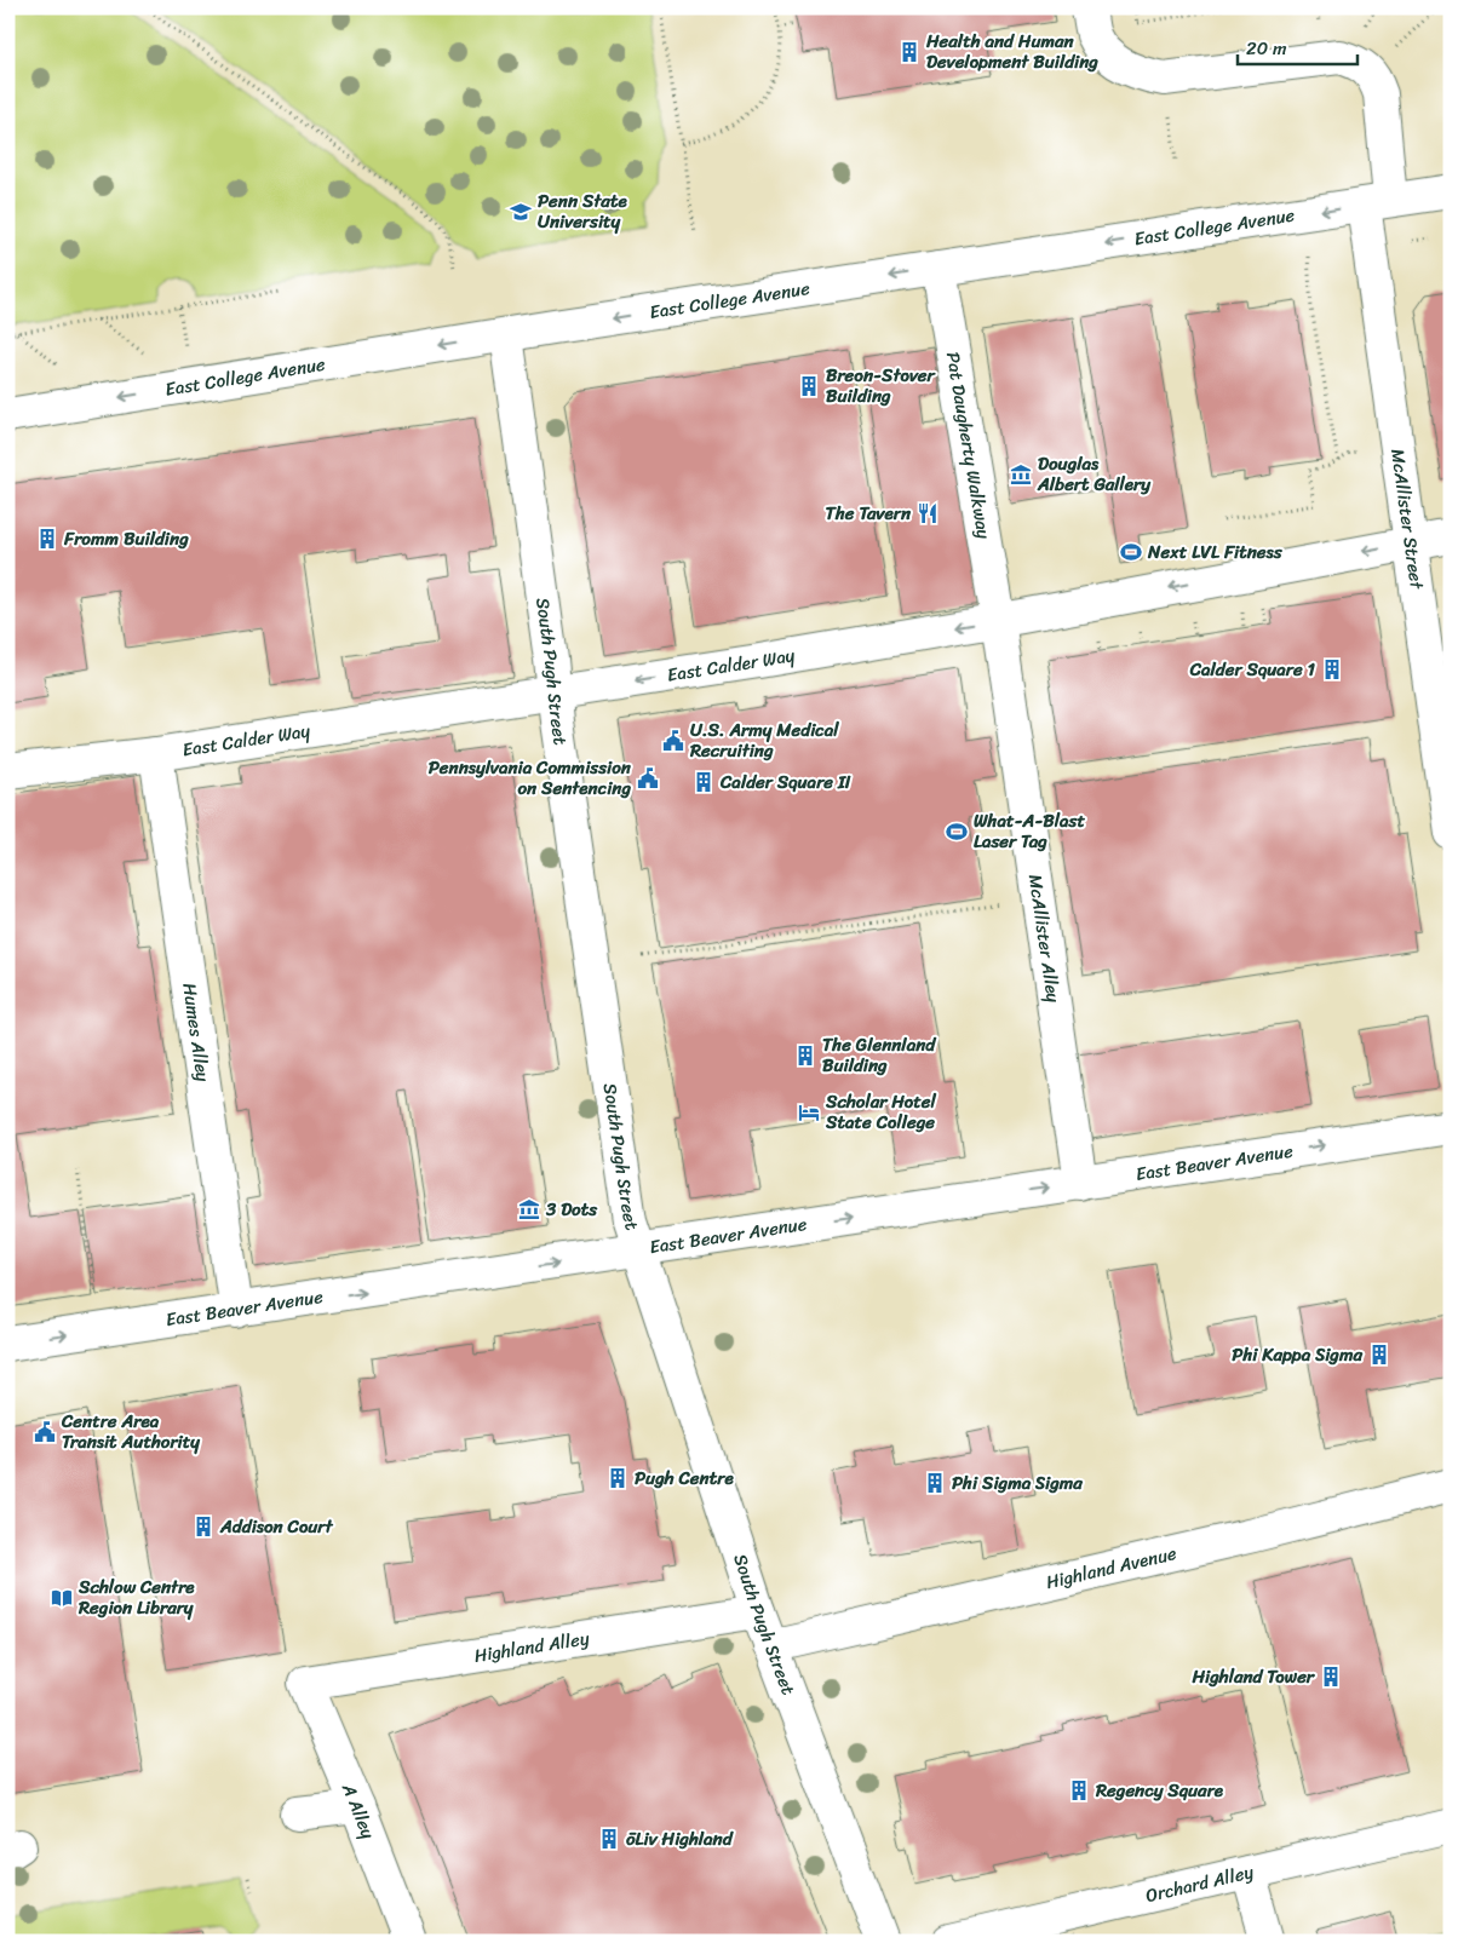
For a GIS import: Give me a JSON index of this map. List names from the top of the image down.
{
  "streets": {
    "main road": [
      "East College Avenue",
      "Pat Daugherty Walkway",
      "McAllister Street",
      "East Calder Way",
      "South Pugh Street",
      "McAllister Alley",
      "Humes Alley",
      "East Beaver Avenue",
      "Highland Avenue",
      "Highland Alley",
      "A Alley",
      "Orchard Alley"
    ]
  },
  "crossings": [
    ["East College Avenue", "Pat Daugherty Walkway"],
    ["East College Avenue", "McAllister Street"],
    ["East College Avenue", "South Pugh Street"],
    ["Pat Daugherty Walkway", "East Calder Way"],
    ["Pat Daugherty Walkway", "McAllister Alley"],
    ["McAllister Street", "East Calder Way"],
    ["East Calder Way", "South Pugh Street"],
    ["East Calder Way", "McAllister Alley"],
    ["East Calder Way", "Humes Alley"],
    ["South Pugh Street", "East Beaver Avenue"],
    ["South Pugh Street", "Highland Avenue"],
    ["South Pugh Street", "Highland Alley"],
    ["McAllister Alley", "East Beaver Avenue"],
    ["Humes Alley", "East Beaver Avenue"],
    ["Highland Alley", "A Alley"]
  ],
  "one_way": ["East College Avenue", "East Calder Way", "East Beaver Avenue"],
  "places": {
    "building": [
      "Health and Human Development Building",
      "Breon-Stover Building",
      "Fromm Building",
      "Calder Square 1",
      "Calder Square II",
      "The Glennland Building",
      "Phi Kappa Sigma",
      "Pugh Centre",
      "Phi Sigma Sigma",
      "Addison Court",
      "Highland Tower",
      "Regency Square",
      "ōLiv Highland"
    ],
    "school or university": ["Penn State University"],
    "museum": ["Douglas Albert Gallery", "3 Dots"],
    "restaurant": ["The Tavern"],
    "sports": ["Next LVL Fitness", "What-A-Blast Laser Tag"],
    "public building": ["U.S. Army Medical Recruiting", "Pennsylvania Commission on Sentencing", "Centre Area Transit Authority"],
    "hotel": ["Scholar Hotel State College"],
    "library": ["Schlow Centre Region Library"]
  },
  "scale_bar": "20 m"
}
